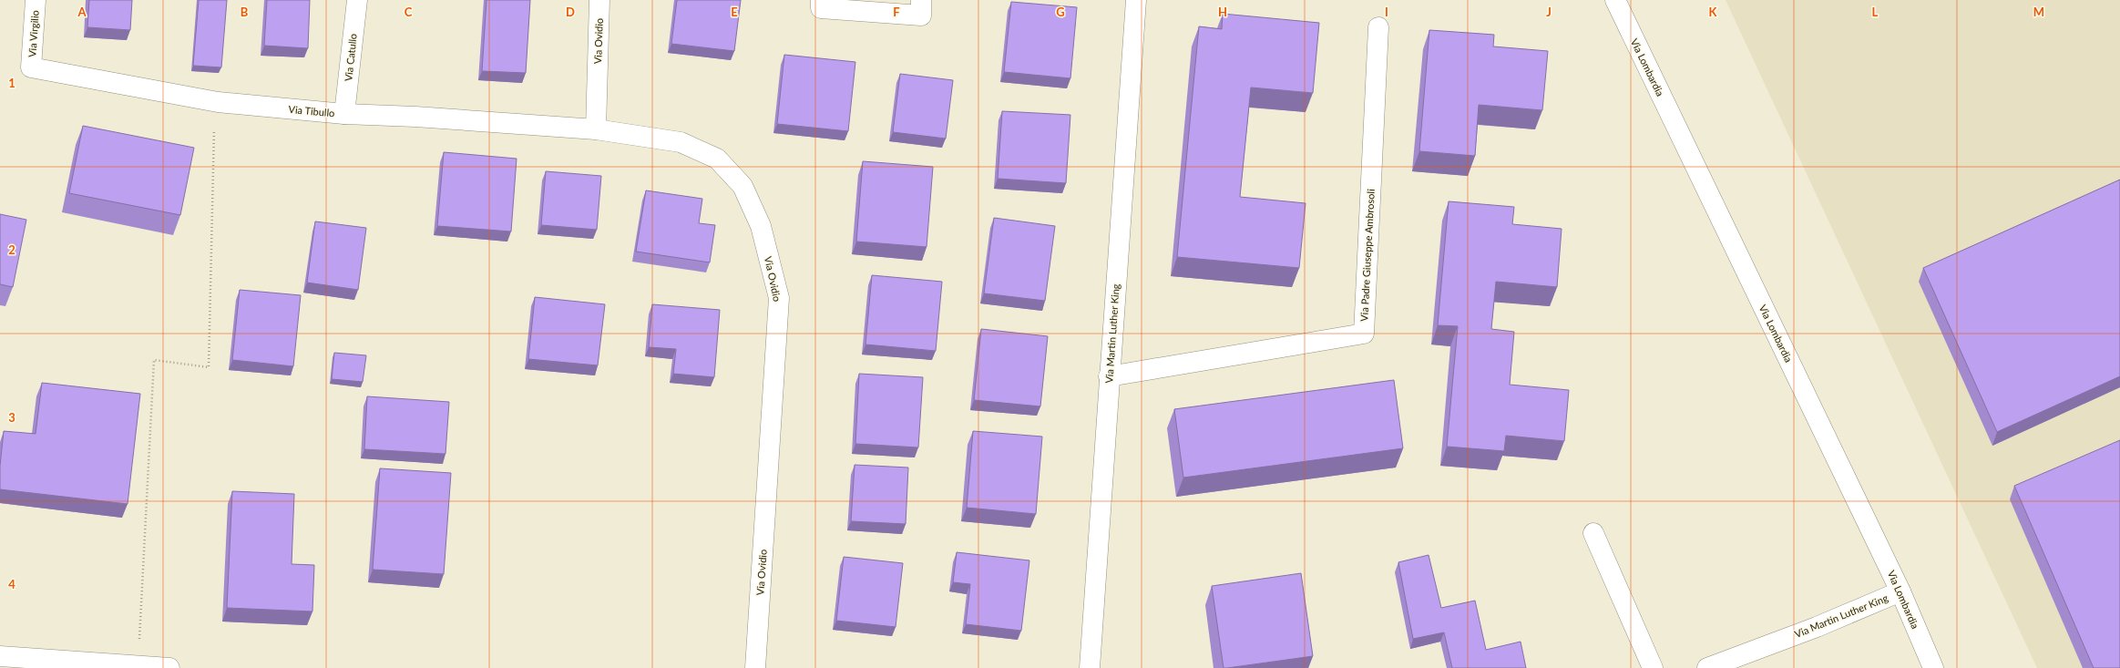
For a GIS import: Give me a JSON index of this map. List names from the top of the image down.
{
  "streets": {
    "street": [
      "Via Virgilio",
      "Via Ovidio",
      "Via Catullo",
      "Via Lombardia",
      "Via Tibullo",
      "Via Padre Giuseppe Ambrosoli",
      "Via Martin Luther King"
    ]
  },
  "crossings": [
    ["Via Virgilio", "Via Tibullo"],
    ["Via Ovidio", "Via Tibullo"],
    ["Via Catullo", "Via Tibullo"],
    ["Via Lombardia", "Via Martin Luther King"],
    ["Via Padre Giuseppe Ambrosoli", "Via Martin Luther King"]
  ],
  "grid": {
    "columns": [
      "A",
      "B",
      "C",
      "D",
      "E",
      "F",
      "G",
      "H",
      "I",
      "J",
      "K",
      "L",
      "M"
    ],
    "rows": [
      "1",
      "2",
      "3",
      "4"
    ]
  }
}
